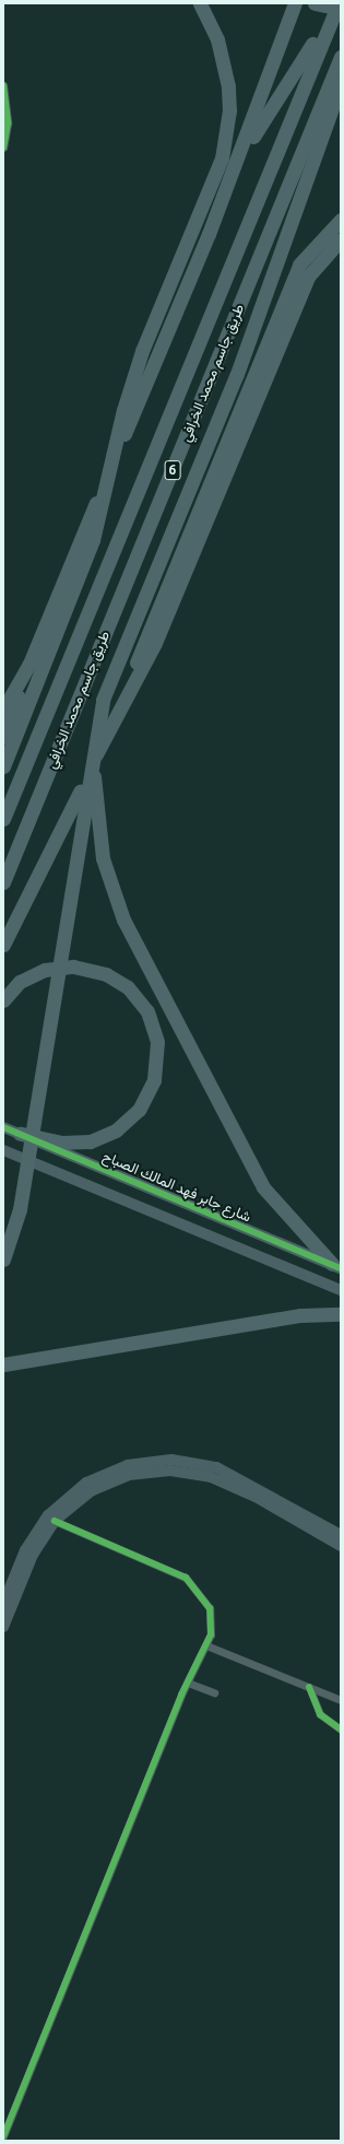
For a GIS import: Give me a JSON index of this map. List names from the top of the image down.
{
  "streets": {
    "highway": ["طريق جاسم محمد الخرافي", "6"],
    "street": ["شارع جابر فهد المالك الصباح"]
  }
}
